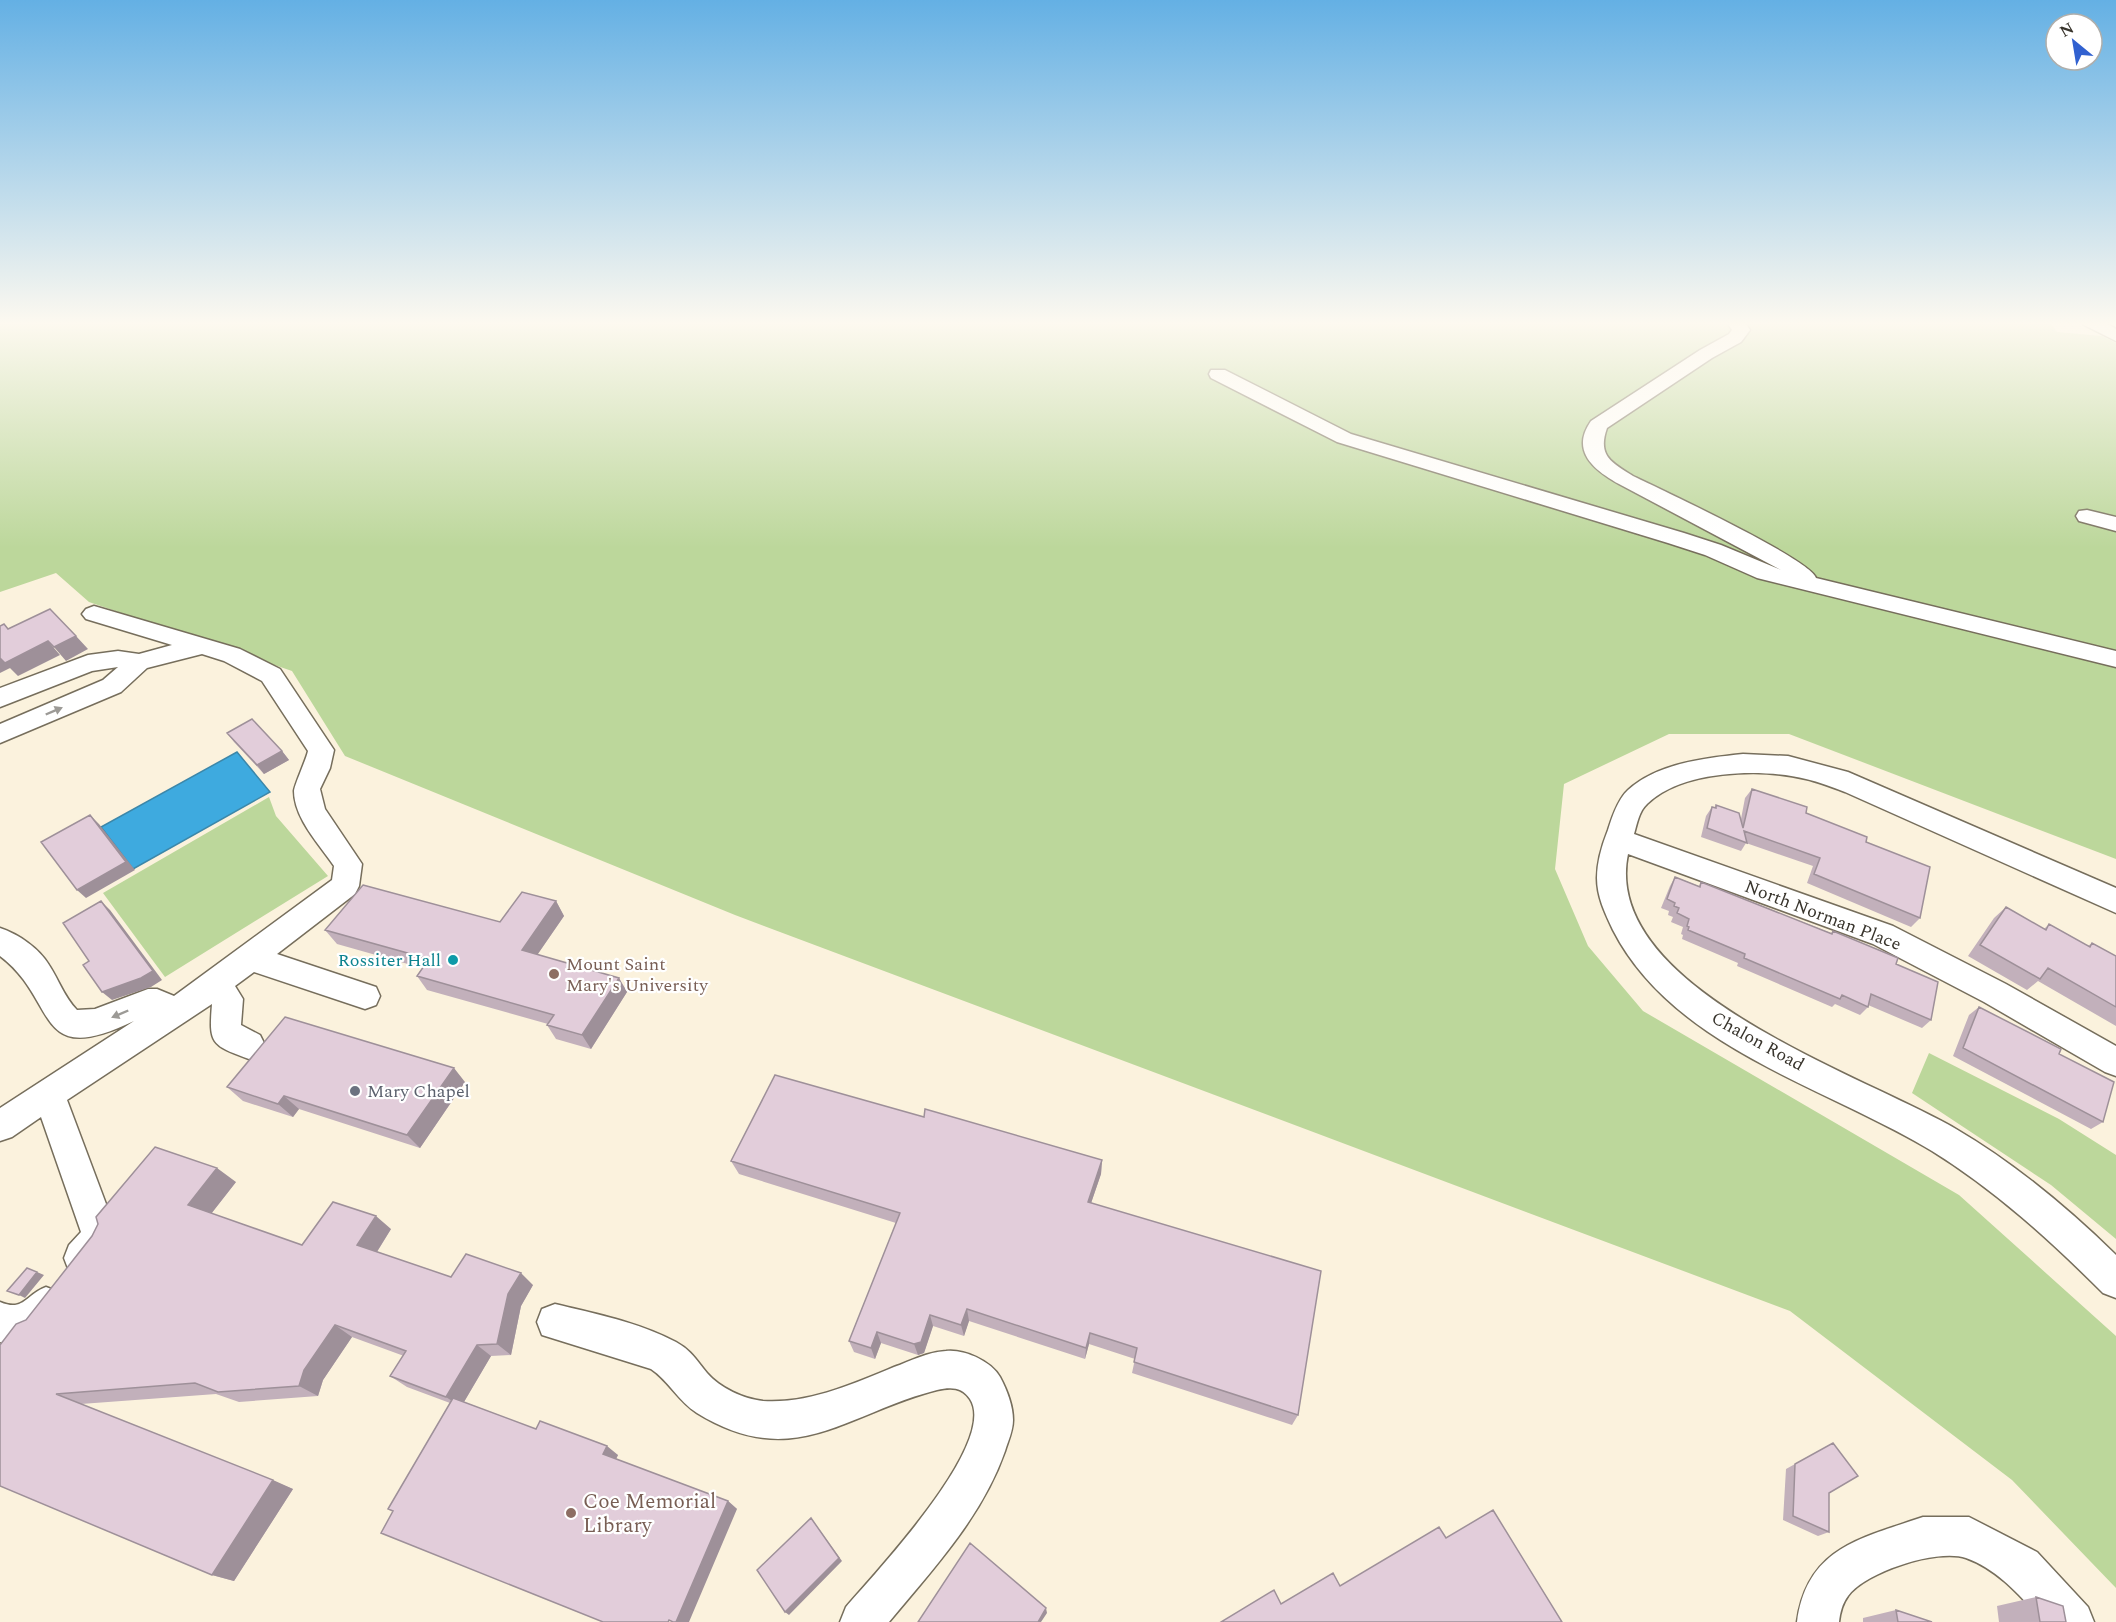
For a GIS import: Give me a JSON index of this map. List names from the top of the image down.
{
  "streets": {
    "street": ["North Norman Place", "Chalon Road"]
  },
  "crossings": [
    ["North Norman Place", "Chalon Road"]
  ],
  "places": [
    "Rossiter Hall",
    "Mount Saint Mary's University",
    "Mary Chapel",
    "Coe Memorial Library"
  ],
  "north": "top left"
}
